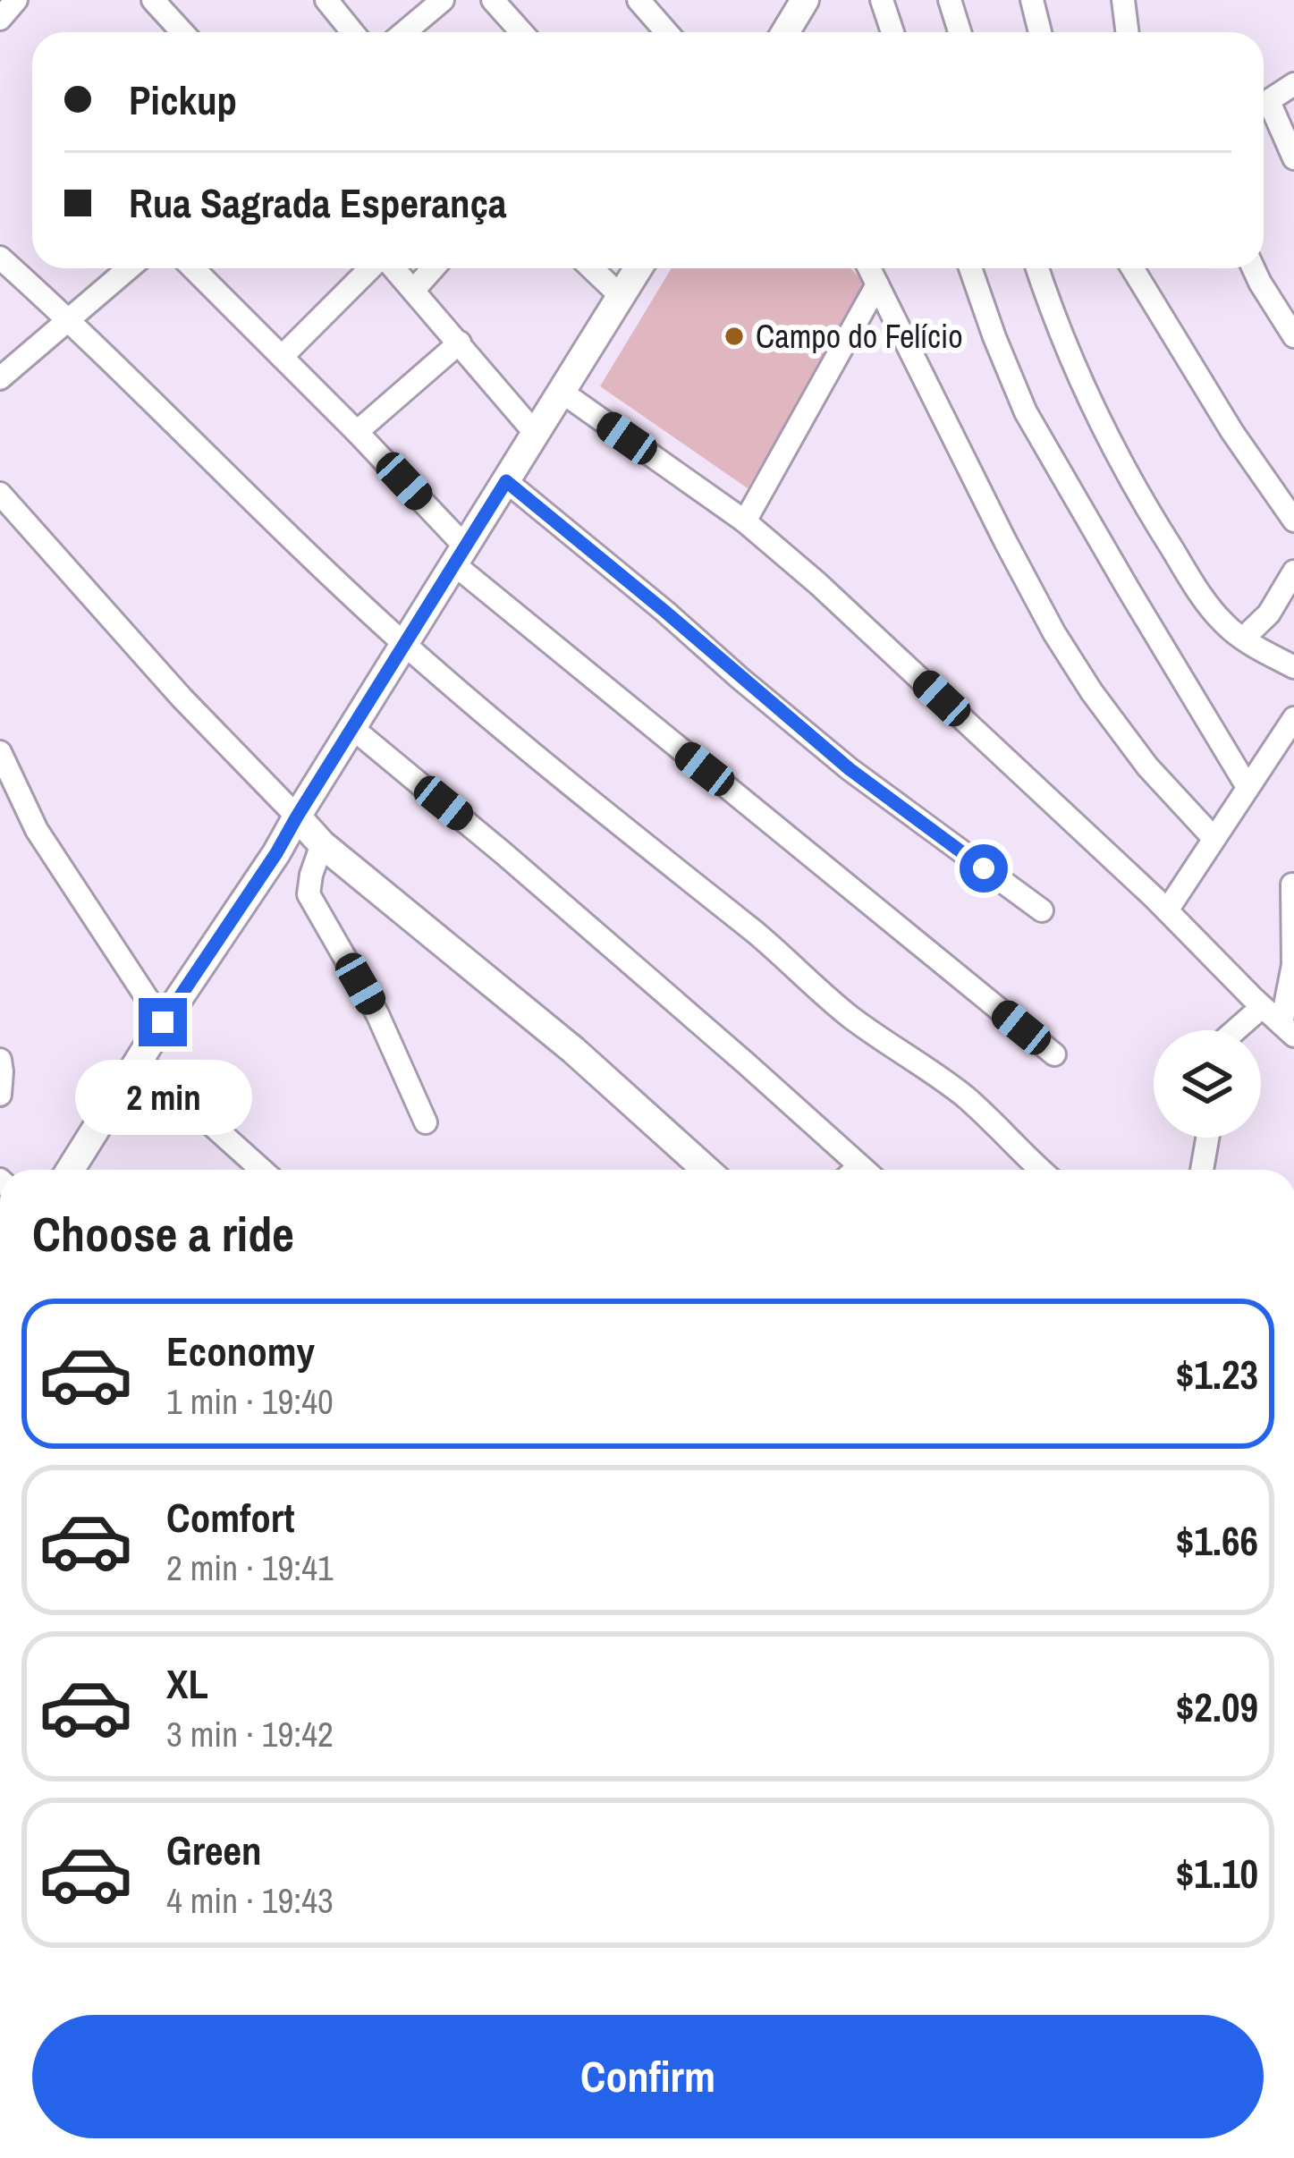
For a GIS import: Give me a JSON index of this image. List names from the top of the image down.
{
  "places": ["Campo do Felício"],
  "page": {
    "banner": ["Pickup", "Rua Sagrada Esperança"],
    "bubble": "2 min",
    "heading": "Choose a ride",
    "list": [
      {
        "name": "Economy",
        "note": "1 min · 19:40",
        "value": "$1.23"
      },
      {
        "name": "Comfort",
        "note": "2 min · 19:41",
        "value": "$1.66"
      },
      {
        "name": "XL",
        "note": "3 min · 19:42",
        "value": "$2.09"
      },
      {
        "name": "Green",
        "note": "4 min · 19:43",
        "value": "$1.10"
      }
    ],
    "buttons": "Confirm"
  }
}
